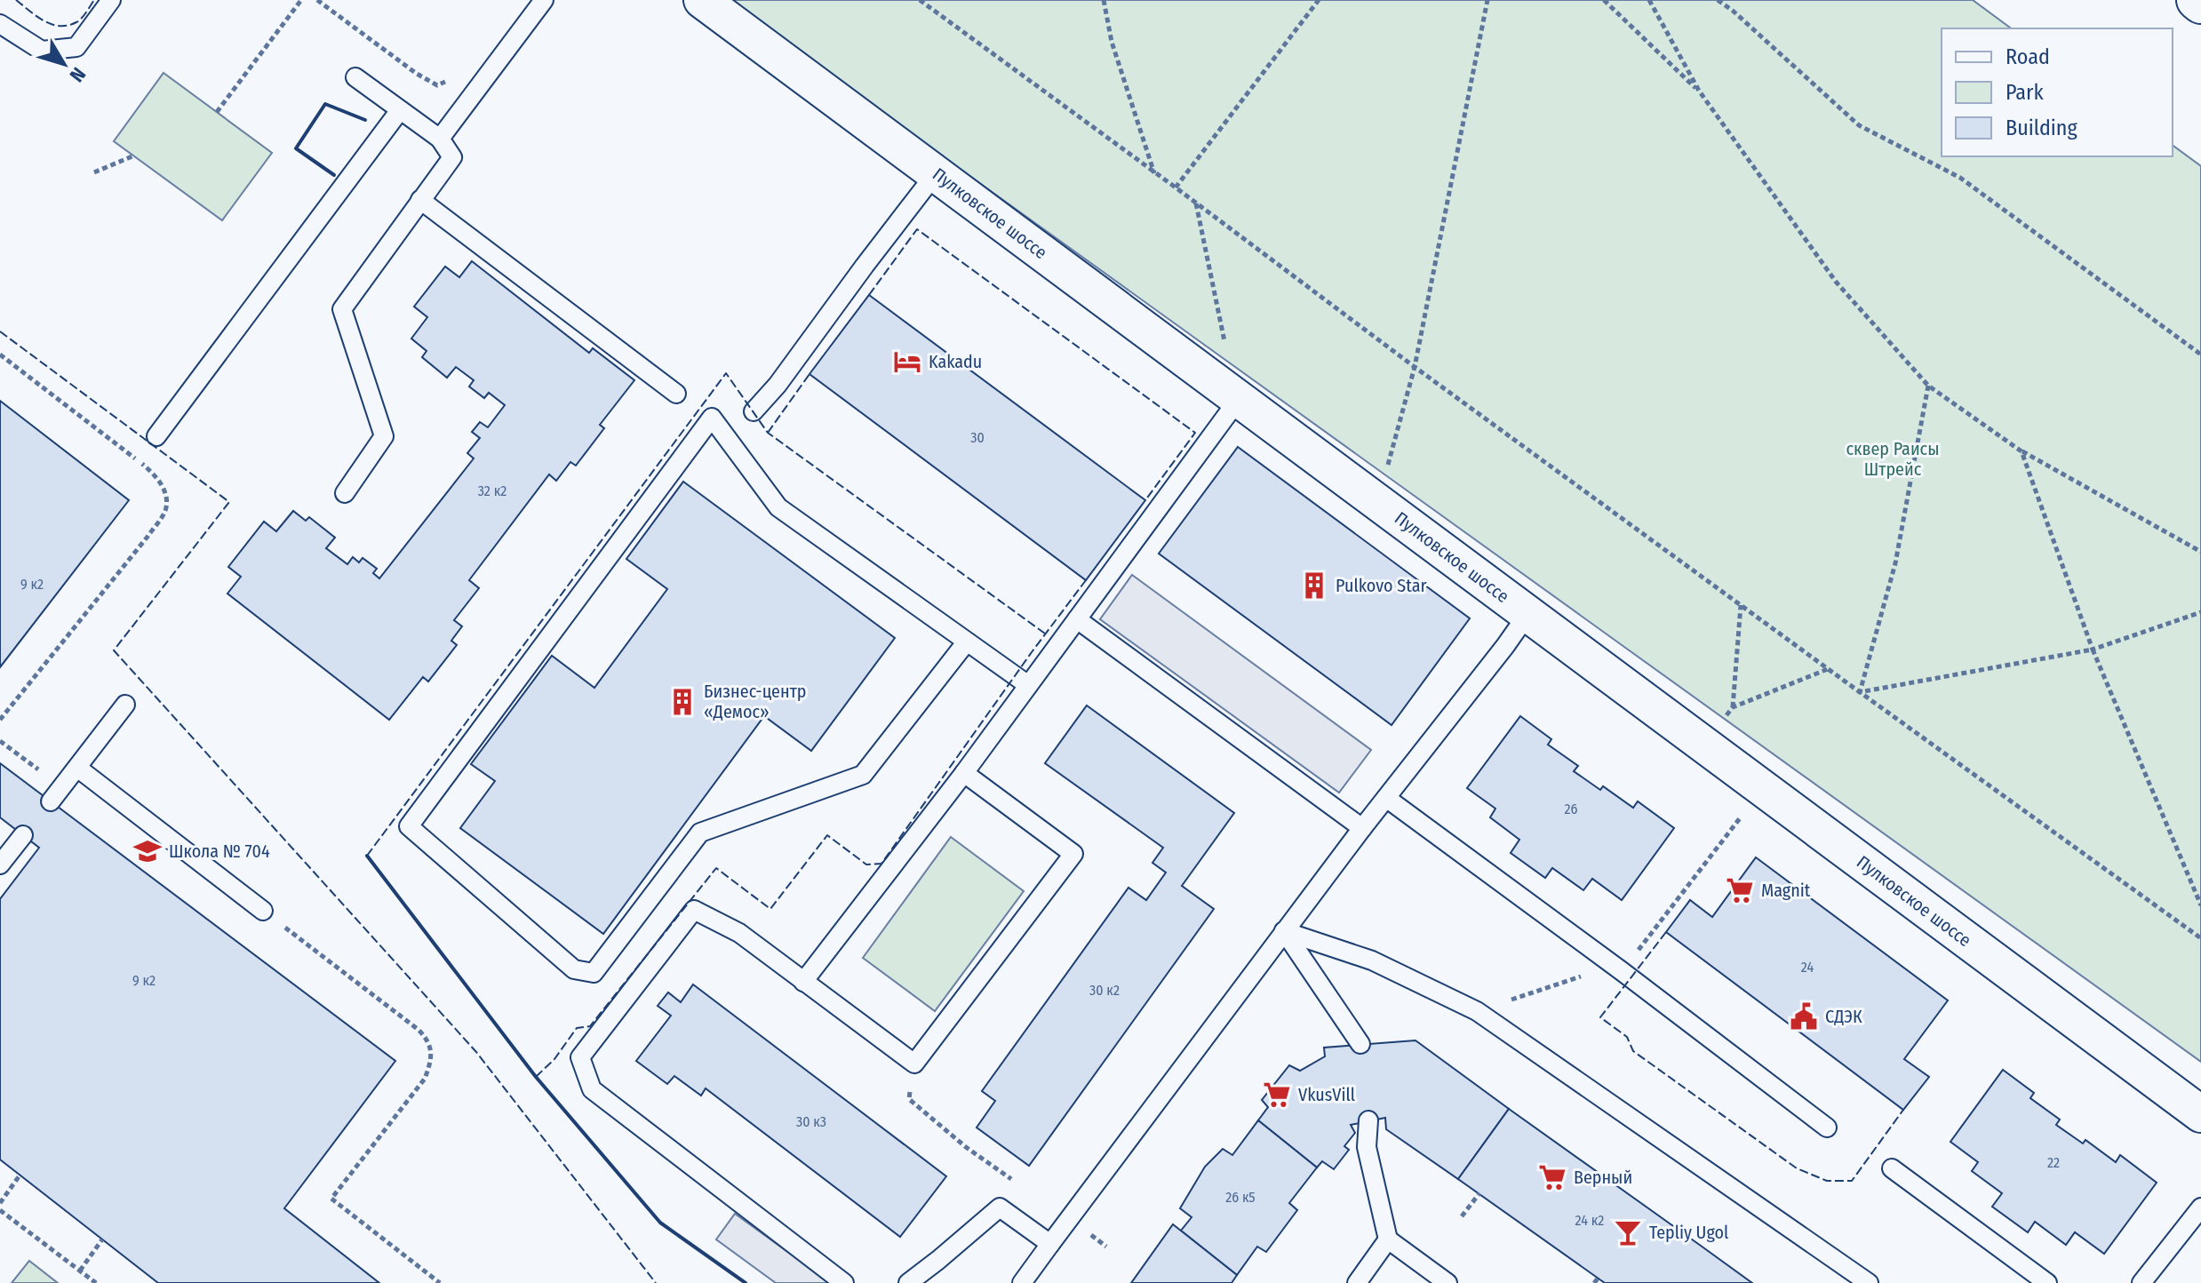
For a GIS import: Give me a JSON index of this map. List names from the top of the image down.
{
  "streets": {
    "street": ["Пулковское шоссе"]
  },
  "parks": ["сквер Раисы Штрейс"],
  "places": {
    "hotel": ["Kakadu"],
    "building": ["Pulkovo Star", "Бизнес-центр «Демос»"],
    "school or university": ["Школа № 704"],
    "supermarket": ["Magnit", "VkusVill", "Верный"],
    "public building": ["СДЭК"],
    "bar": ["Tepliy Ugol"]
  },
  "house_numbers": [
    "30",
    "32 к2",
    "9 к2",
    "26",
    "24",
    "9 к2",
    "30 к2",
    "30 к3",
    "22",
    "26 к5",
    "24 к2"
  ],
  "legend": ["Road", "Park", "Building"],
  "north": "bottom right"
}
